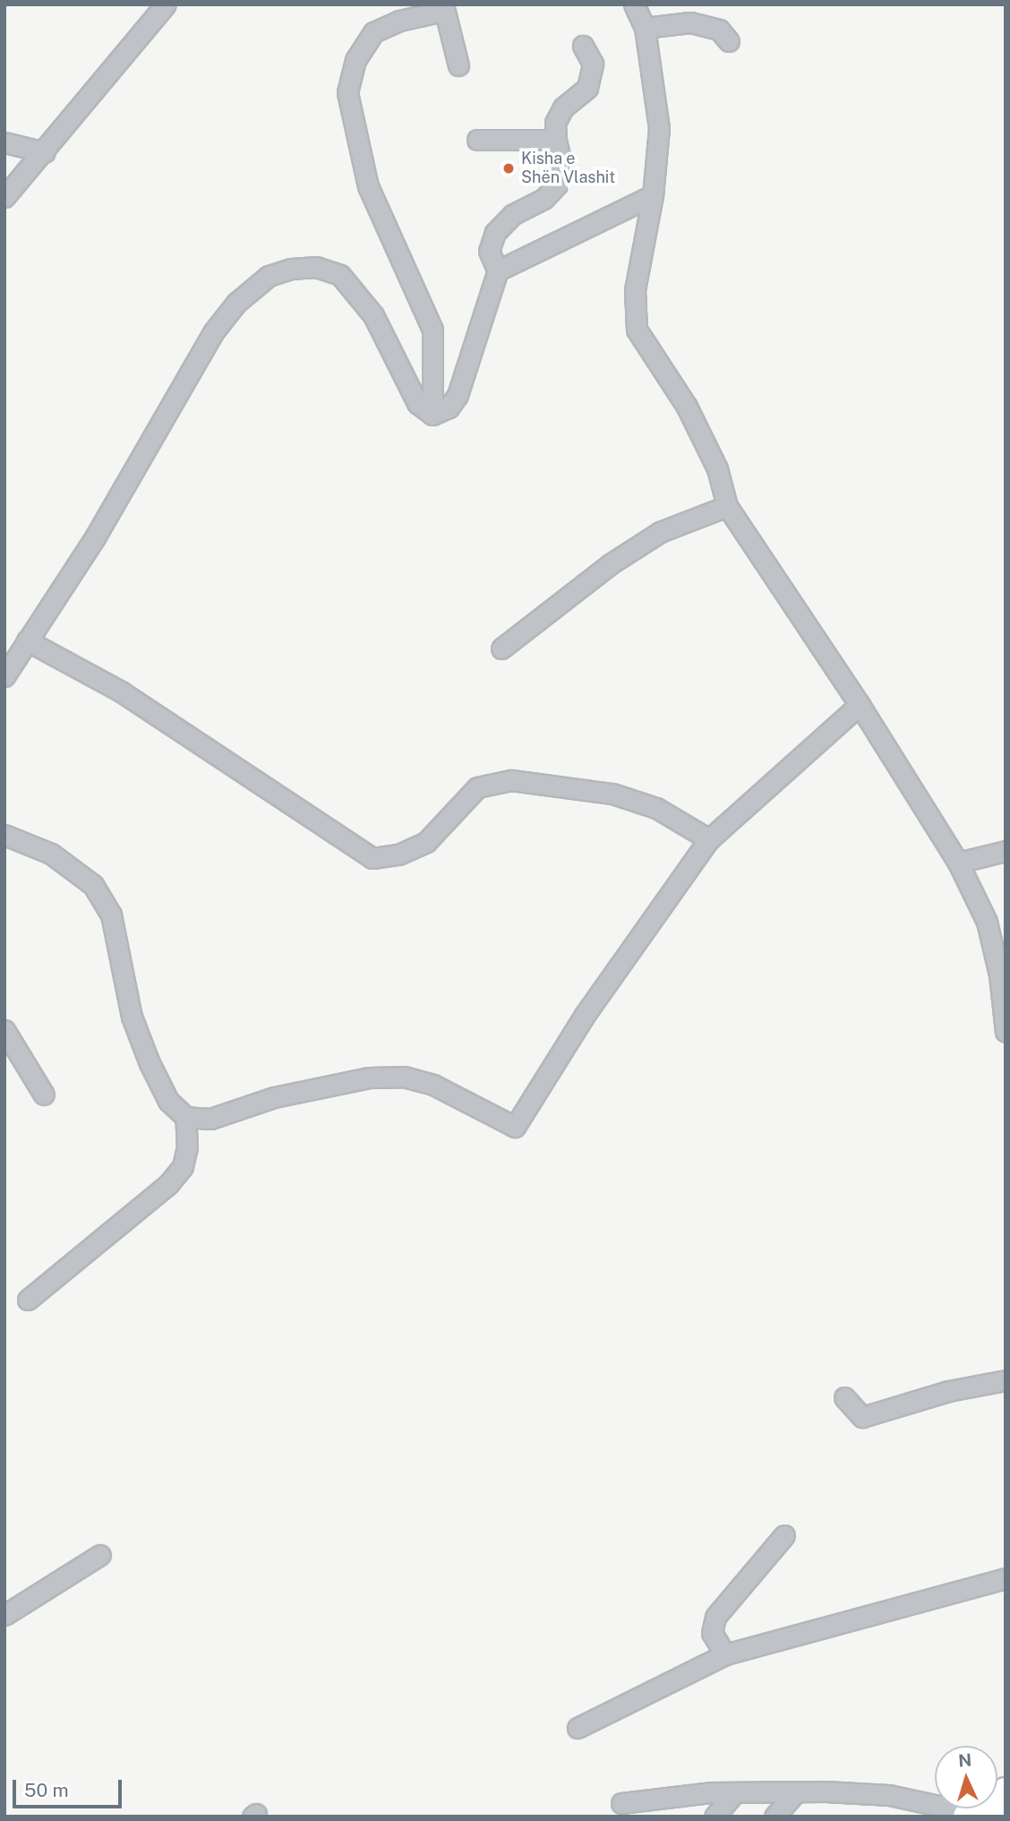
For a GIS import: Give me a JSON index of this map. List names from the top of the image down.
{
  "places": ["Kisha e Shën Vlashit"],
  "scale_bar": "50 m",
  "north": "top"
}
